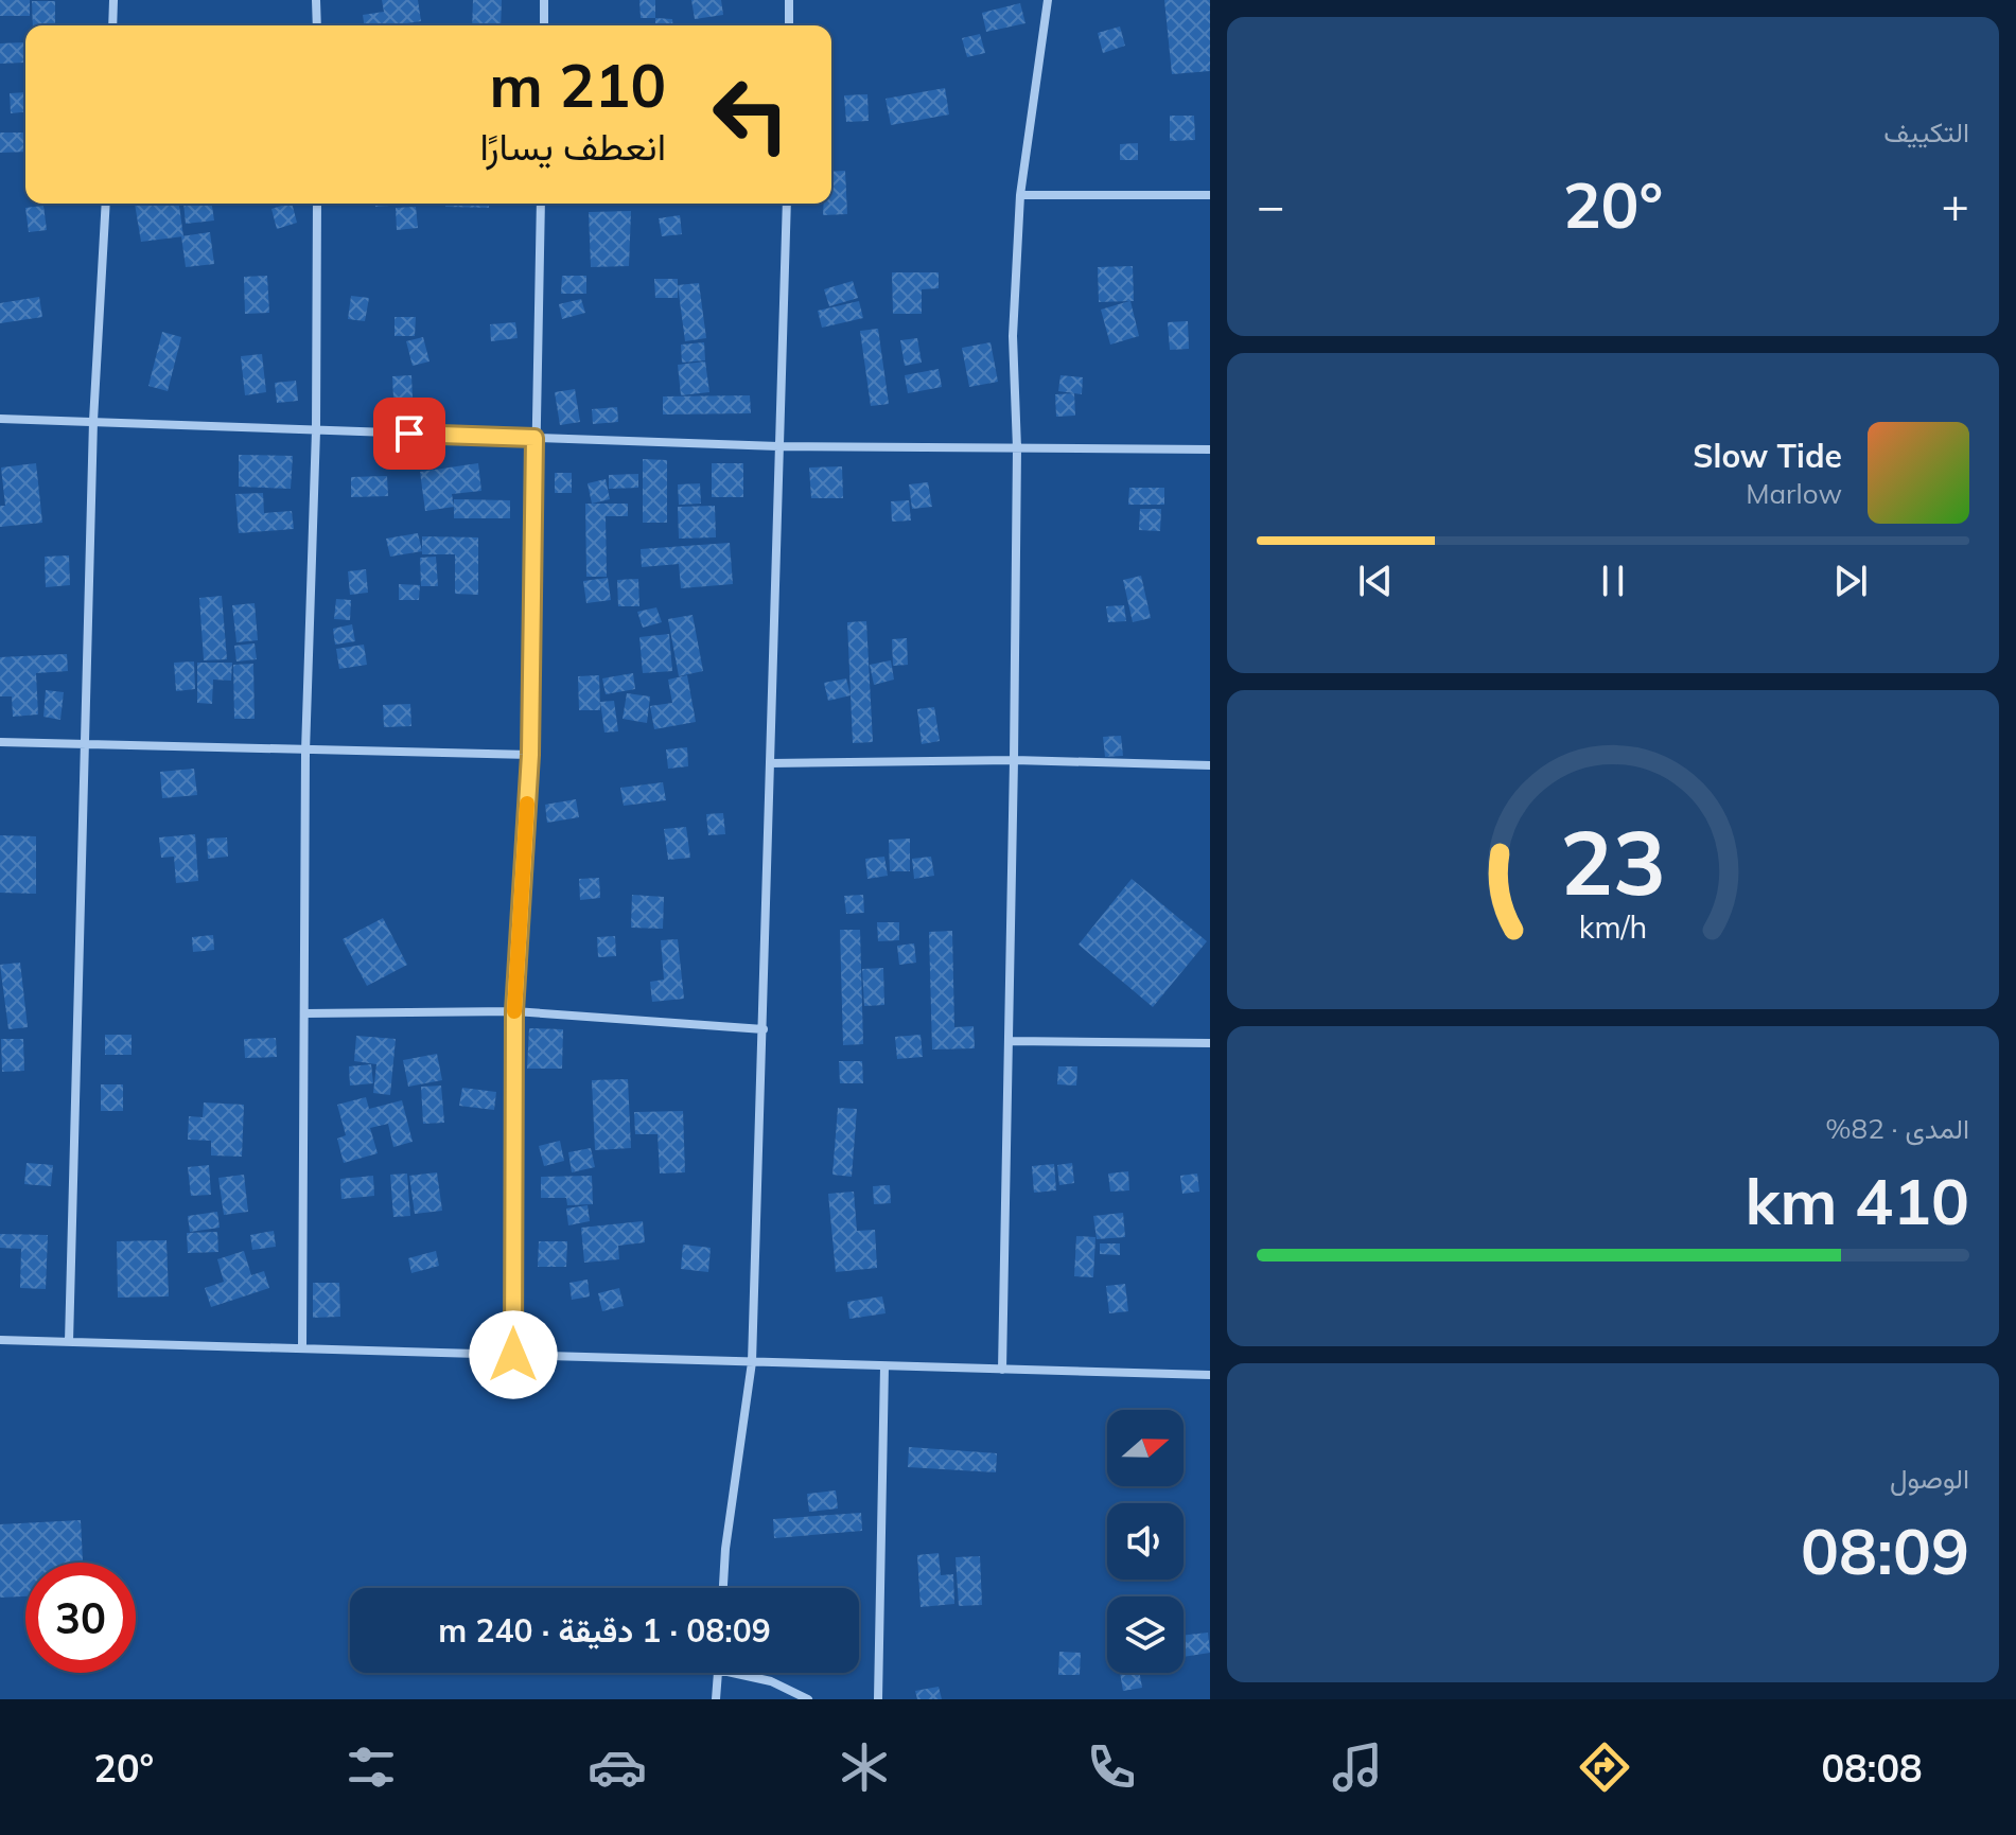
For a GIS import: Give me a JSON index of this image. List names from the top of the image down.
{
  "north": "right",
  "page": {
    "tile": [
      "التكييف",
      ["المدى · 82%", "410 km"],
      ["الوصول", "08:09"]
    ],
    "turn": ["210 m", "انعطف يسارًا"],
    "heat": ["−", "20°", "+"],
    "song": ["Slow Tide", "Marlow"],
    "limit": "30",
    "trip": "08:09 · 1 دقيقة · 240 m",
    "tabs": ["08:08", "20°"],
    "gauge": ["23", "km/h"]
  }
}
